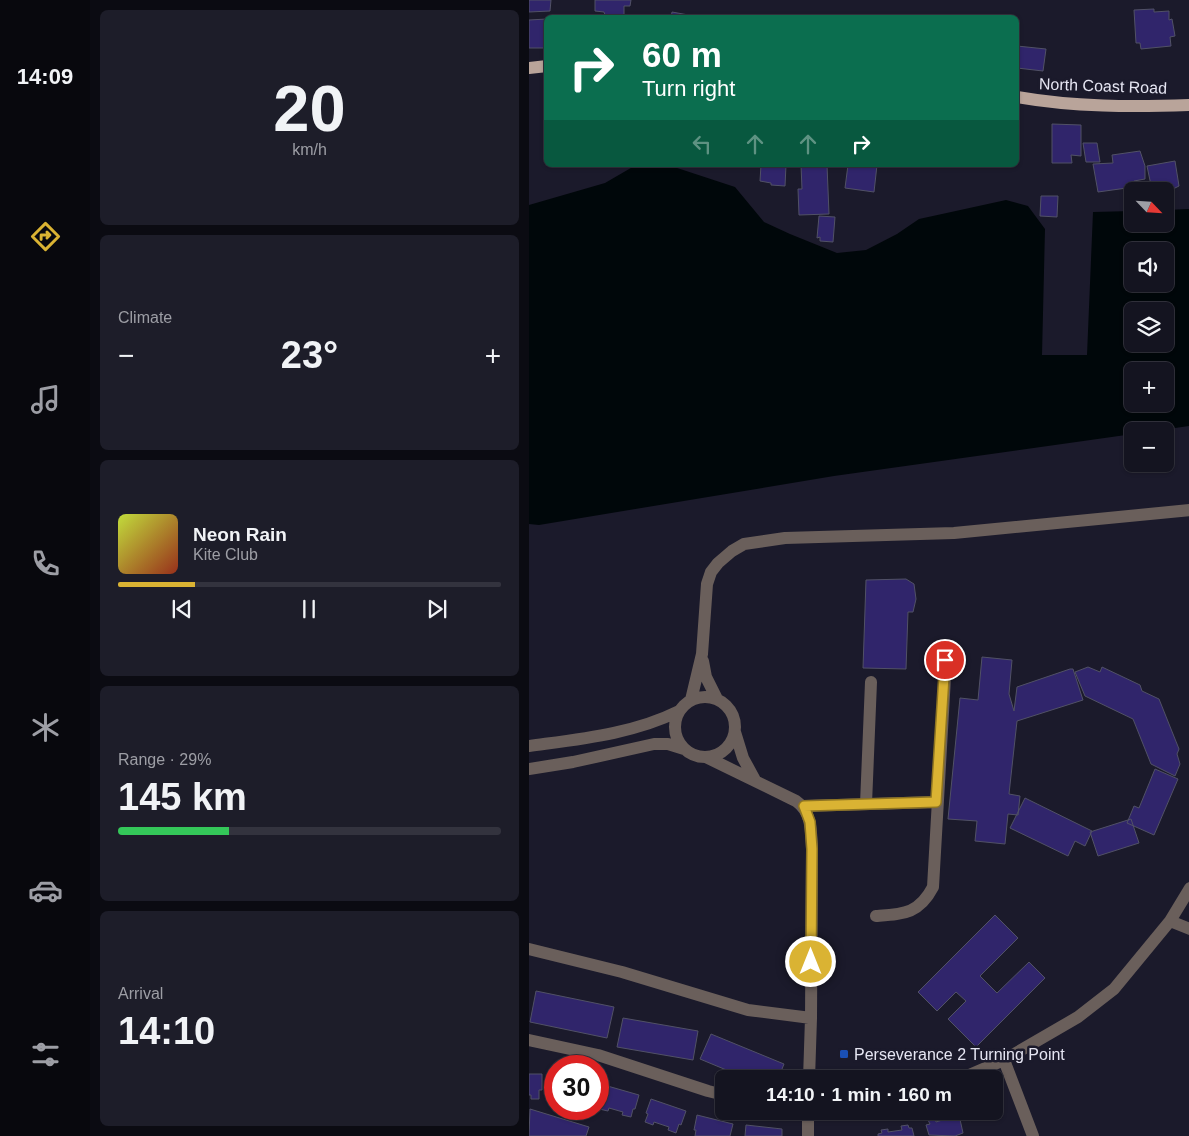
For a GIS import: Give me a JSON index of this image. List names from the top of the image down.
{
  "streets": {
    "main road": ["North Coast Road"]
  },
  "places": {
    "transit": ["Perseverance 2 Turning Point"]
  },
  "north": "bottom right",
  "page": {
    "tabs": "14:09",
    "tile": [
      ["20", "km/h"],
      "Climate",
      ["Range · 29%", "145 km"],
      ["Arrival", "14:10"]
    ],
    "turn": ["60 m", "Turn right"],
    "map_buttons": ["+", "−"],
    "heat": ["−", "23°", "+"],
    "song": ["Neon Rain", "Kite Club"],
    "limit": "30",
    "trip": "14:10 · 1 min · 160 m"
  }
}
